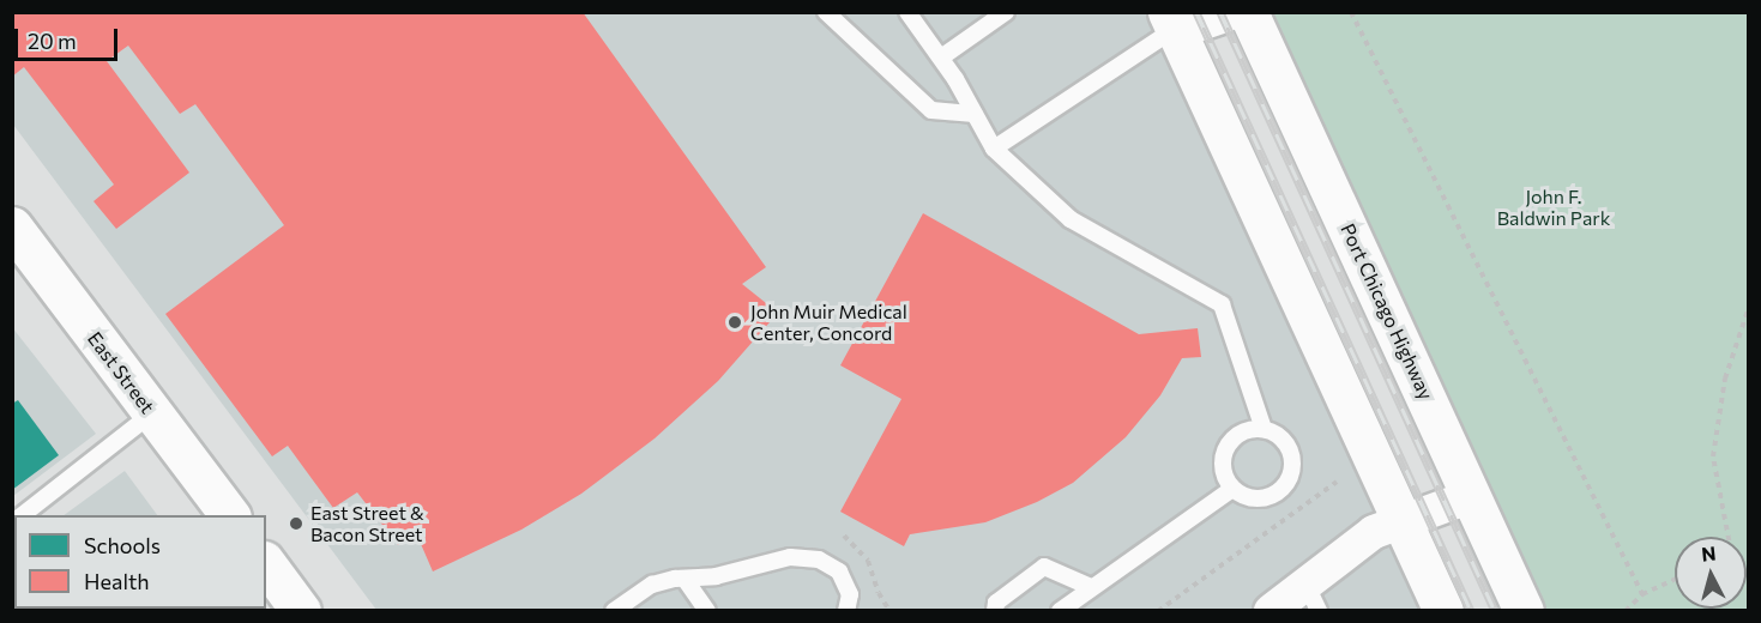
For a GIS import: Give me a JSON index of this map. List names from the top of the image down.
{
  "streets": {
    "main road": ["Port Chicago Highway", "East Street"]
  },
  "parks": ["John F. Baldwin Park"],
  "places": ["John Muir Medical Center, Concord", "East Street & Bacon Street"],
  "legend": ["Schools", "Health"],
  "scale_bar": "20 m",
  "north": "top"
}
